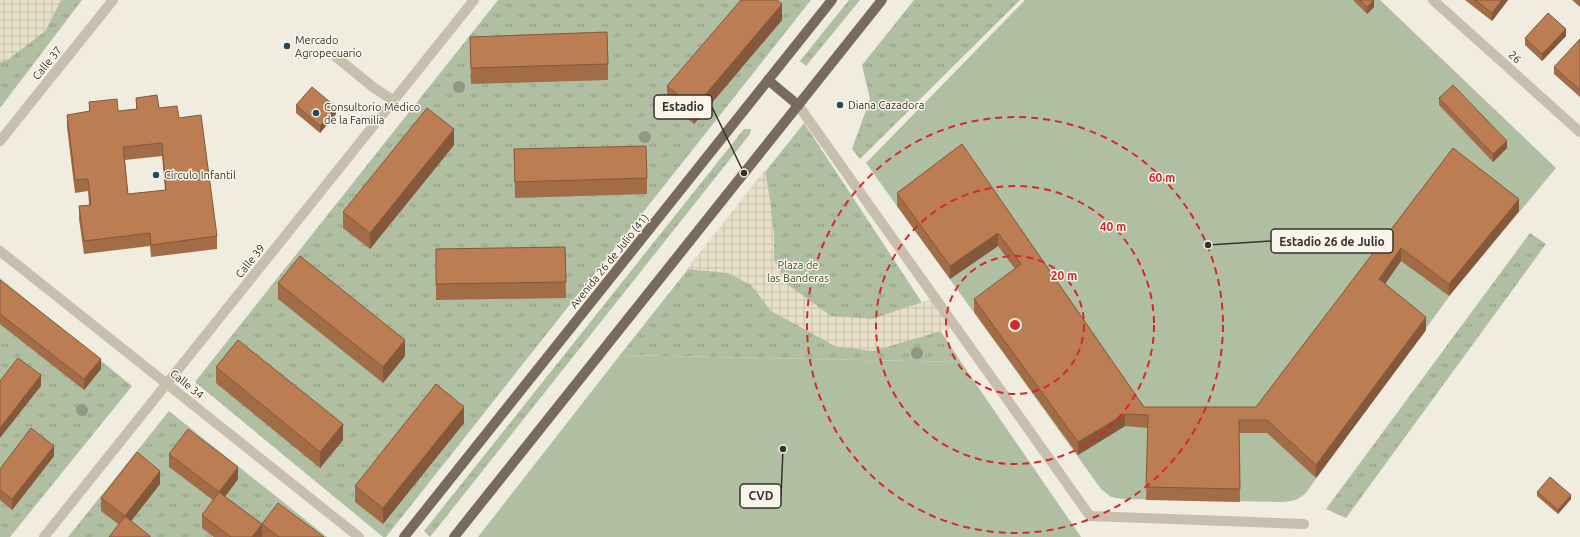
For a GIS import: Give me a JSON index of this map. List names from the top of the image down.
{
  "streets": {
    "main road": ["Avenida 26 de Julio (41)"],
    "street": [
      "26",
      "Calle 37",
      "Calle 39",
      "Calle 34"
    ]
  },
  "crossings": [
    ["Calle 39", "Calle 34"]
  ],
  "parks": ["Plaza de las Banderas"],
  "places": [
    "Mercado Agropecuario",
    "Diana Cazadora",
    "Consultorio Médico de la Familia",
    "Estadio",
    "Círculo Infantil",
    "Estadio 26 de Julio",
    "CVD"
  ],
  "rings": ["60 m", "40 m", "20 m"]
}
